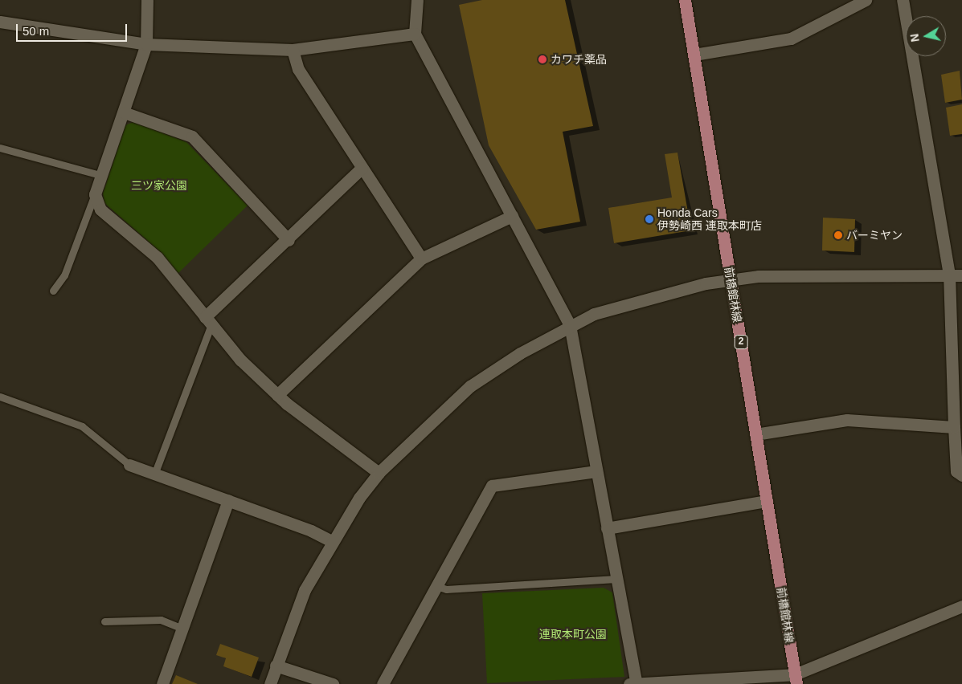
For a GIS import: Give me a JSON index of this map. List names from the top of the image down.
{
  "streets": {
    "main road": ["前橋館林線", "2"]
  },
  "parks": ["三ツ家公園", "連取本町公園"],
  "places": ["カワチ薬品", "Honda Cars 伊勢崎西 連取本町店", "バーミヤン"],
  "scale_bar": "50 m",
  "north": "left"
}
